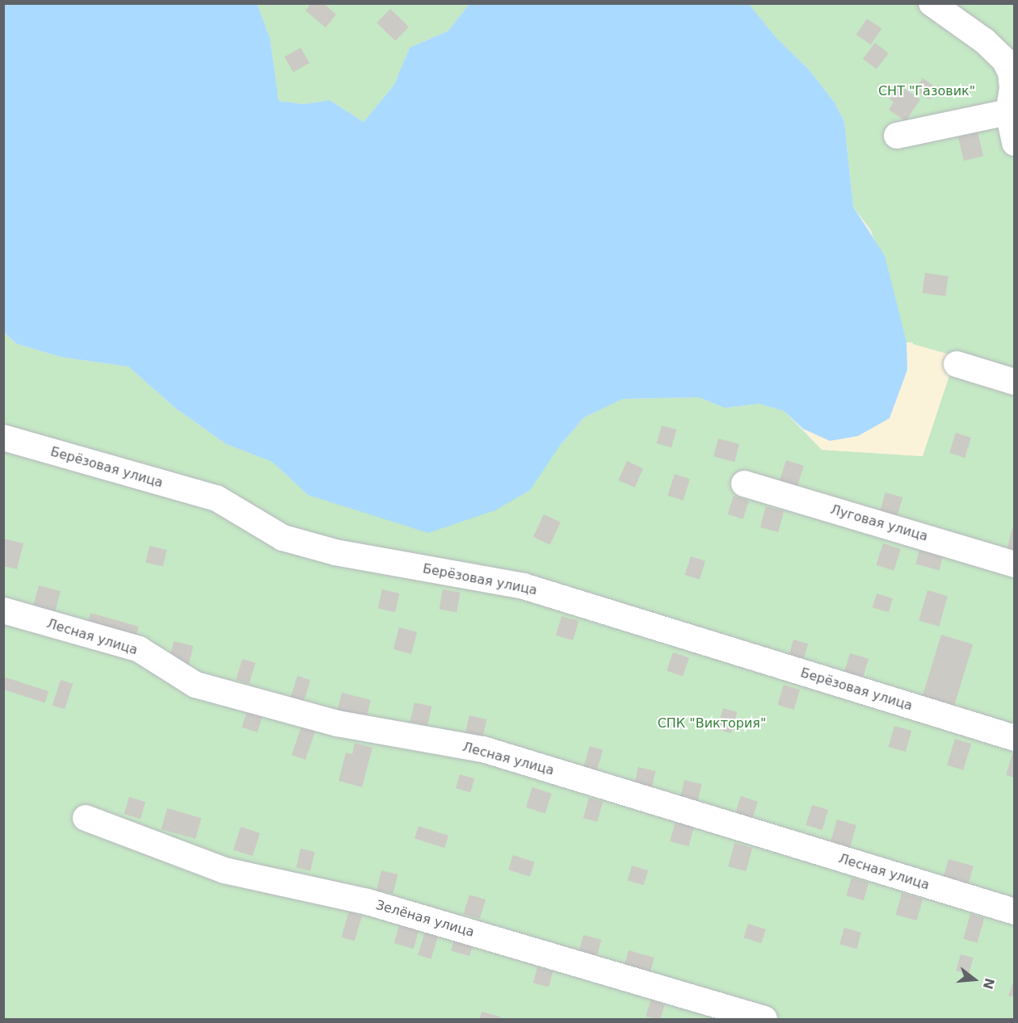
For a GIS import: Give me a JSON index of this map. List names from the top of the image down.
{
  "streets": {
    "street": [
      "Берёзовая улица",
      "Луговая улица",
      "Лесная улица",
      "Зелёная улица"
    ]
  },
  "parks": ["СНТ \"Газовик\"", "СПК \"Виктория\""],
  "north": "right"
}
